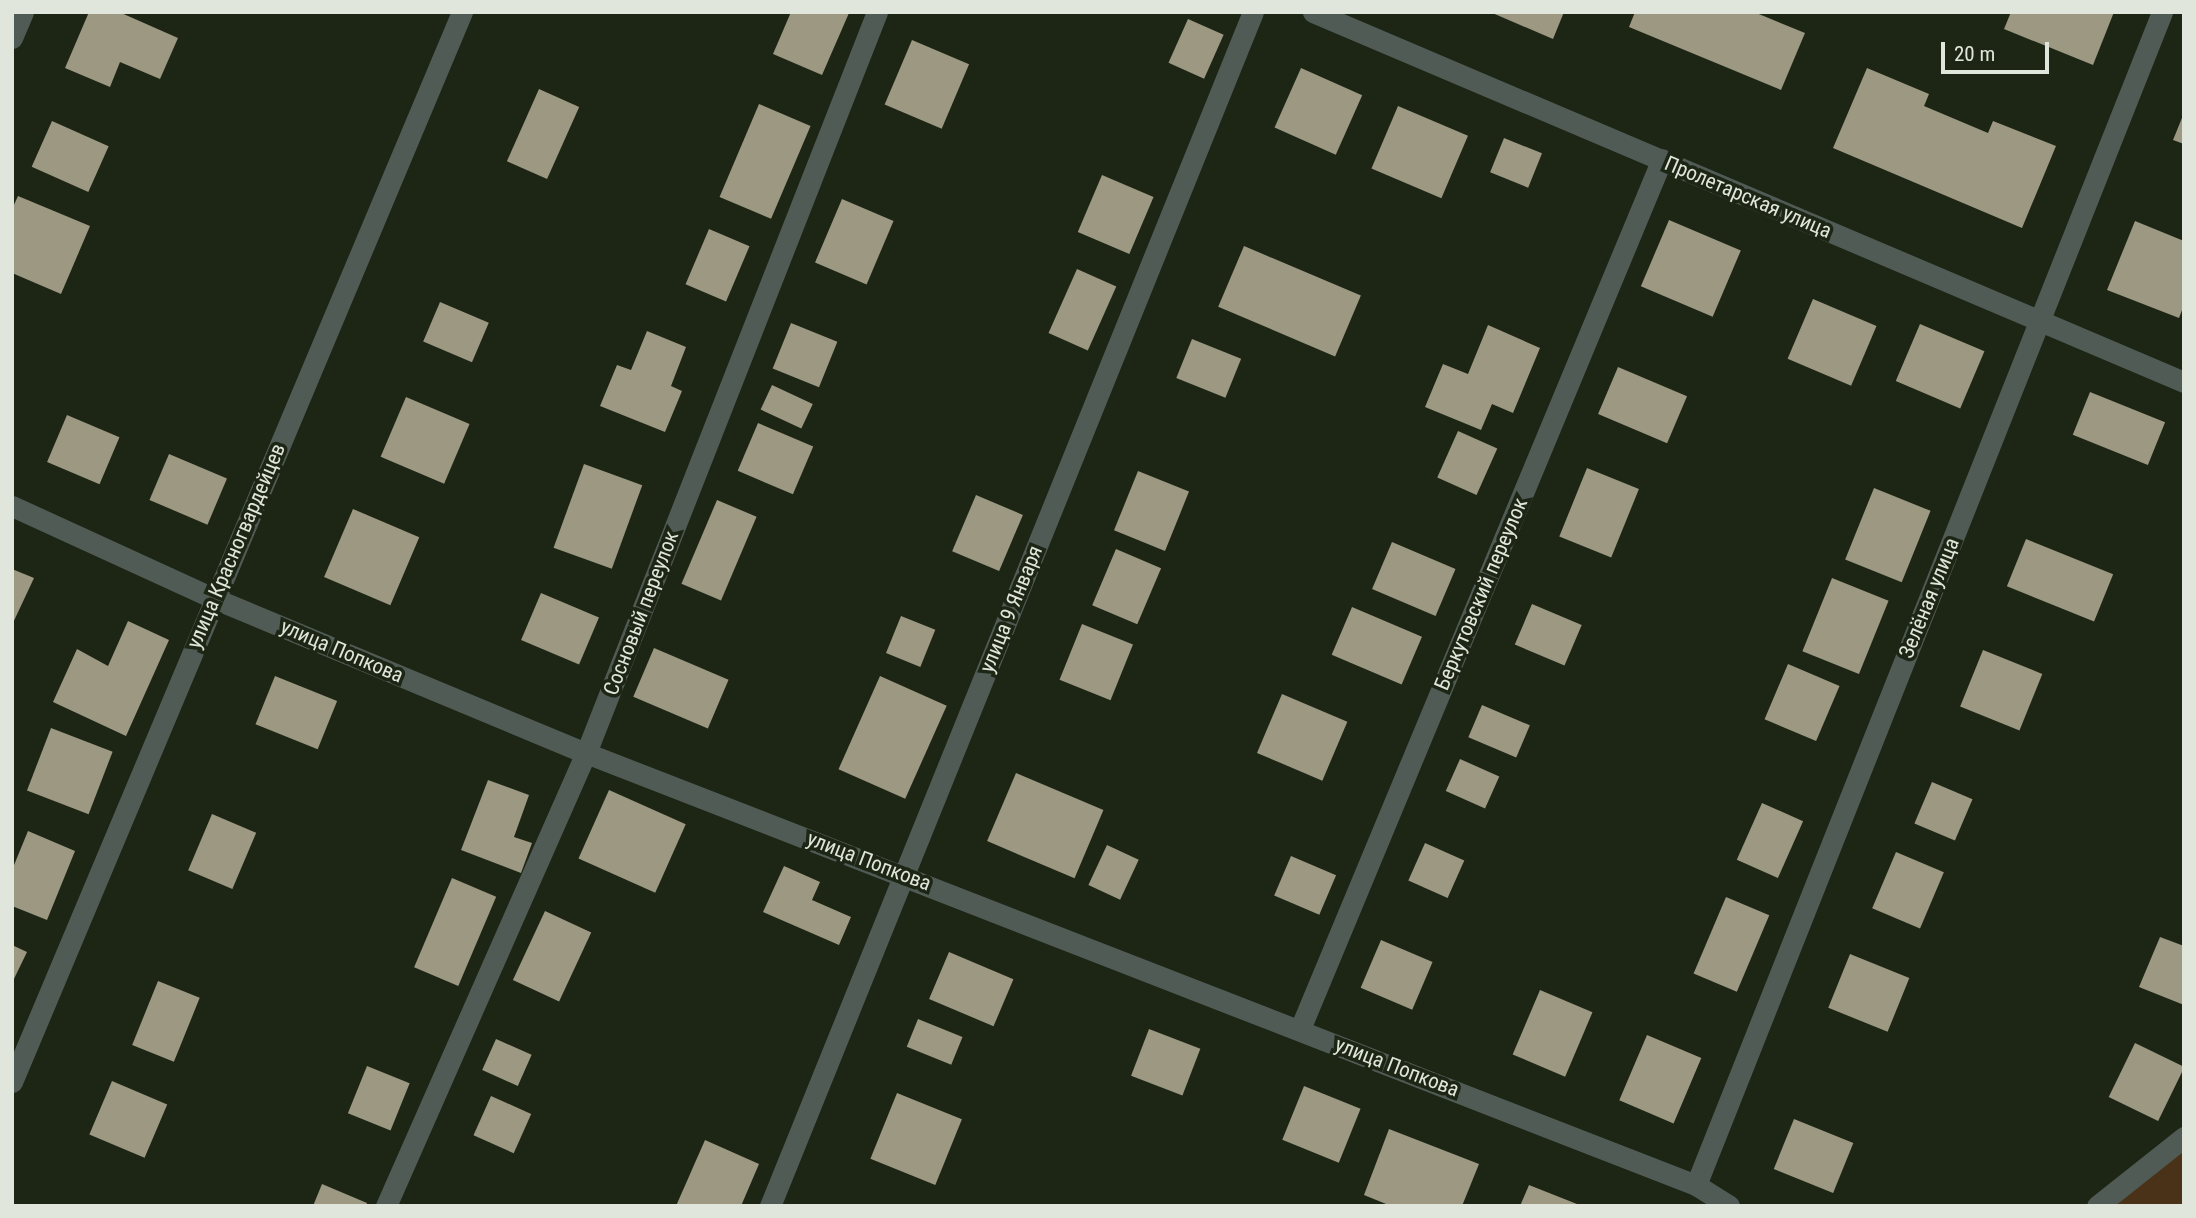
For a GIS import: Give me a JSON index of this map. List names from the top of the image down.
{
  "streets": {
    "street": [
      "Пролетарская улица",
      "улица Красногвардейцев",
      "Беркутовский переулок",
      "Зелёная улица",
      "улица 9 Января",
      "Сосновый переулок",
      "улица Попкова"
    ]
  },
  "crossings": [
    ["Пролетарская улица", "Беркутовский переулок"],
    ["Пролетарская улица", "Зелёная улица"],
    ["улица Красногвардейцев", "улица Попкова"],
    ["Беркутовский переулок", "улица Попкова"],
    ["Зелёная улица", "улица Попкова"],
    ["улица 9 Января", "улица Попкова"],
    ["Сосновый переулок", "улица Попкова"]
  ],
  "scale_bar": "20 m"
}
